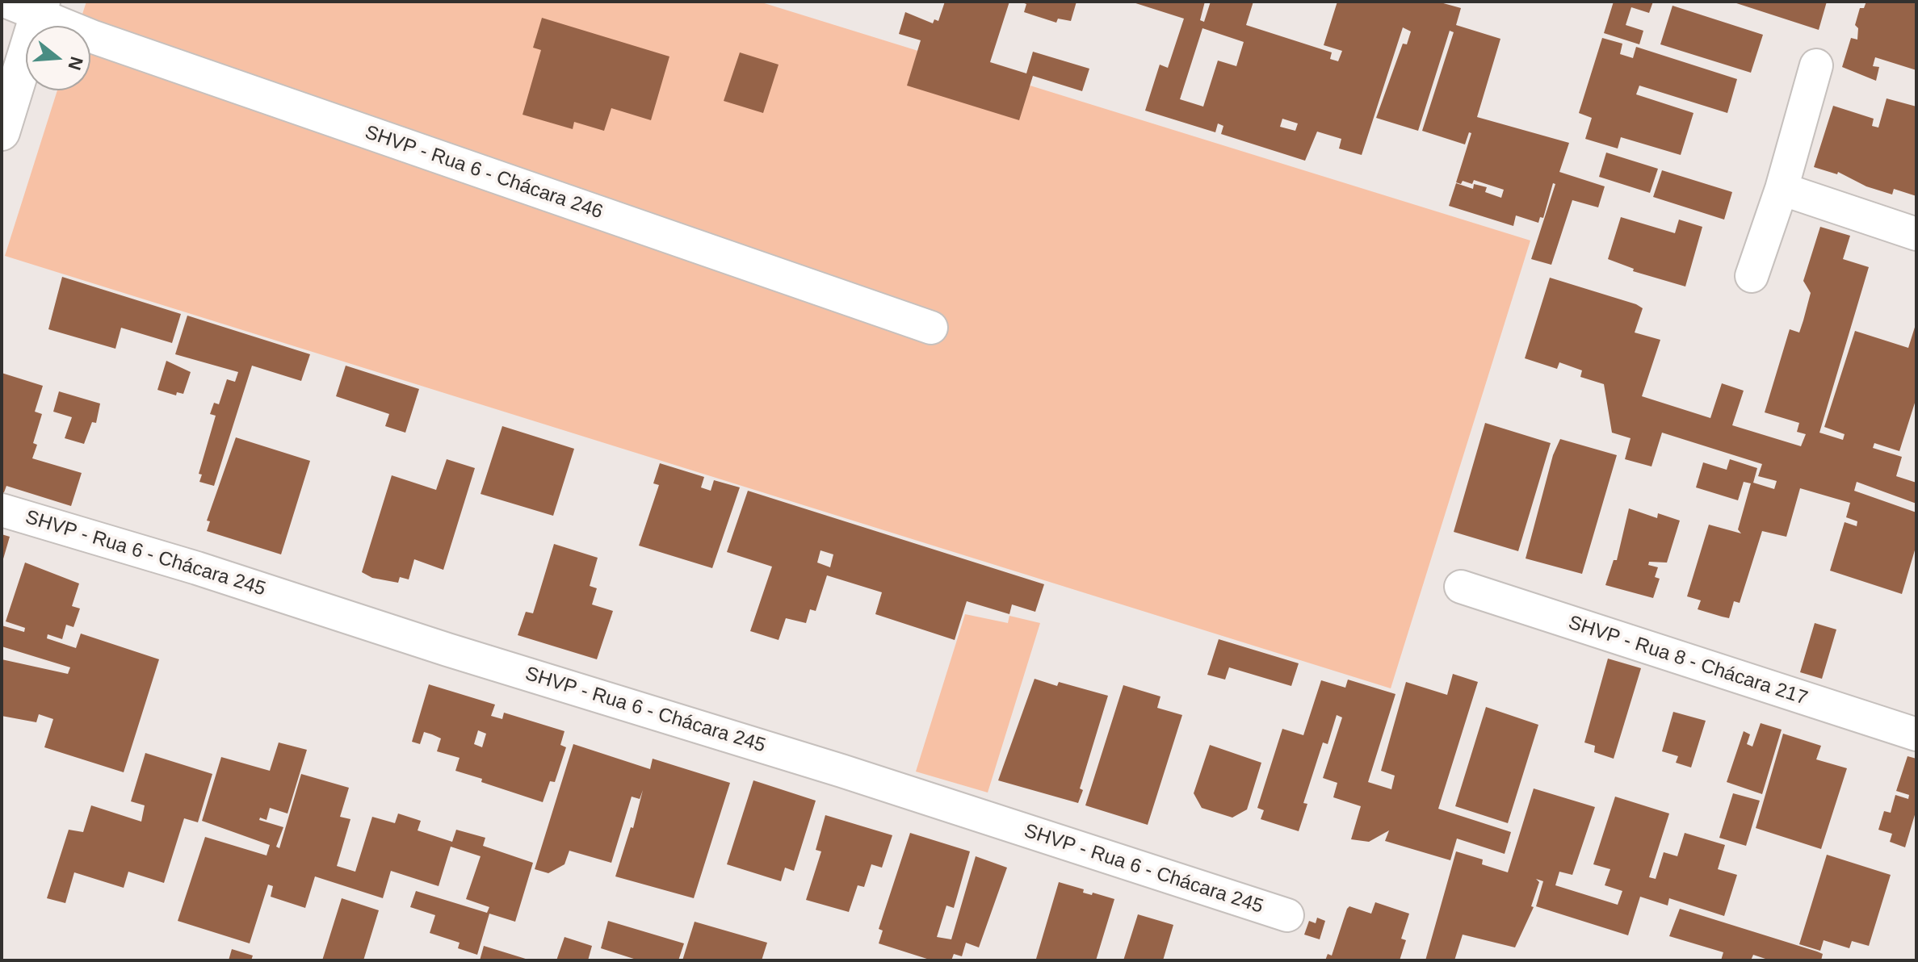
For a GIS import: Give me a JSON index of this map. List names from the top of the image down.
{
  "streets": {
    "street": ["SHVP - Rua 6 - Chácara 246", "SHVP - Rua 6 - Chácara 245", "SHVP - Rua 8 - Chácara 217"]
  },
  "north": "right"
}
